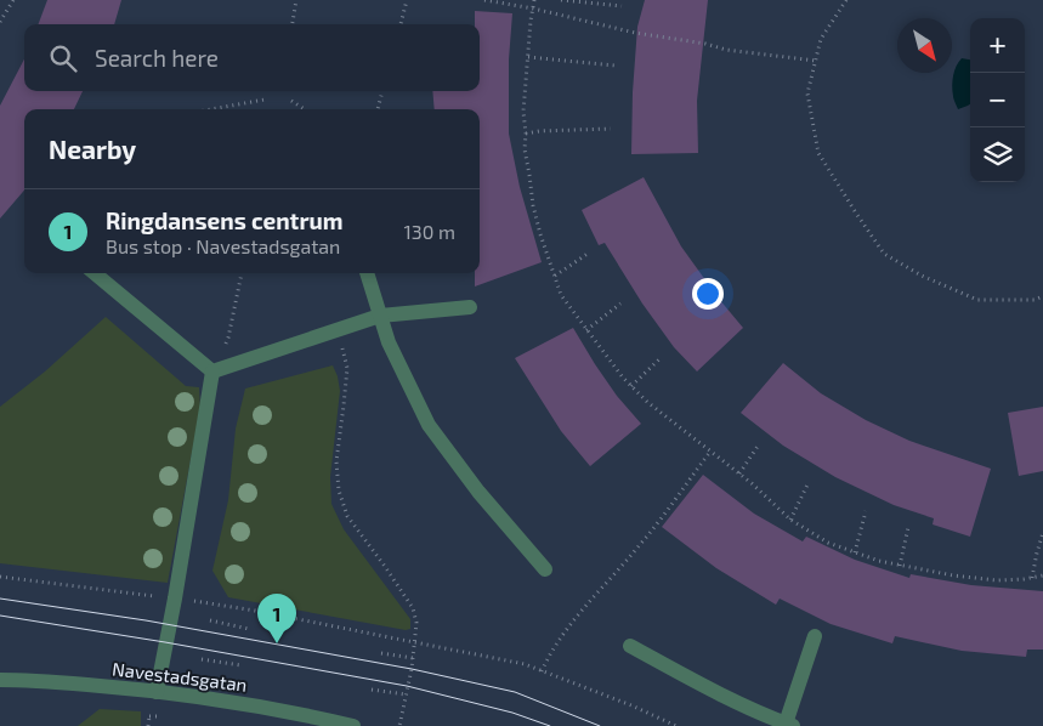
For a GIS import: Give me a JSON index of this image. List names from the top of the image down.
{
  "streets": {
    "street": ["Navestadsgatan"]
  },
  "north": "bottom right",
  "page": {
    "map_buttons": ["+", "−"],
    "search": "Search here",
    "heading": "Nearby",
    "list": [
      {
        "mark": "1",
        "name": "Ringdansens centrum",
        "note": "Bus stop · Navestadsgatan",
        "value": "130 m"
      }
    ],
    "pins": "1"
  }
}
